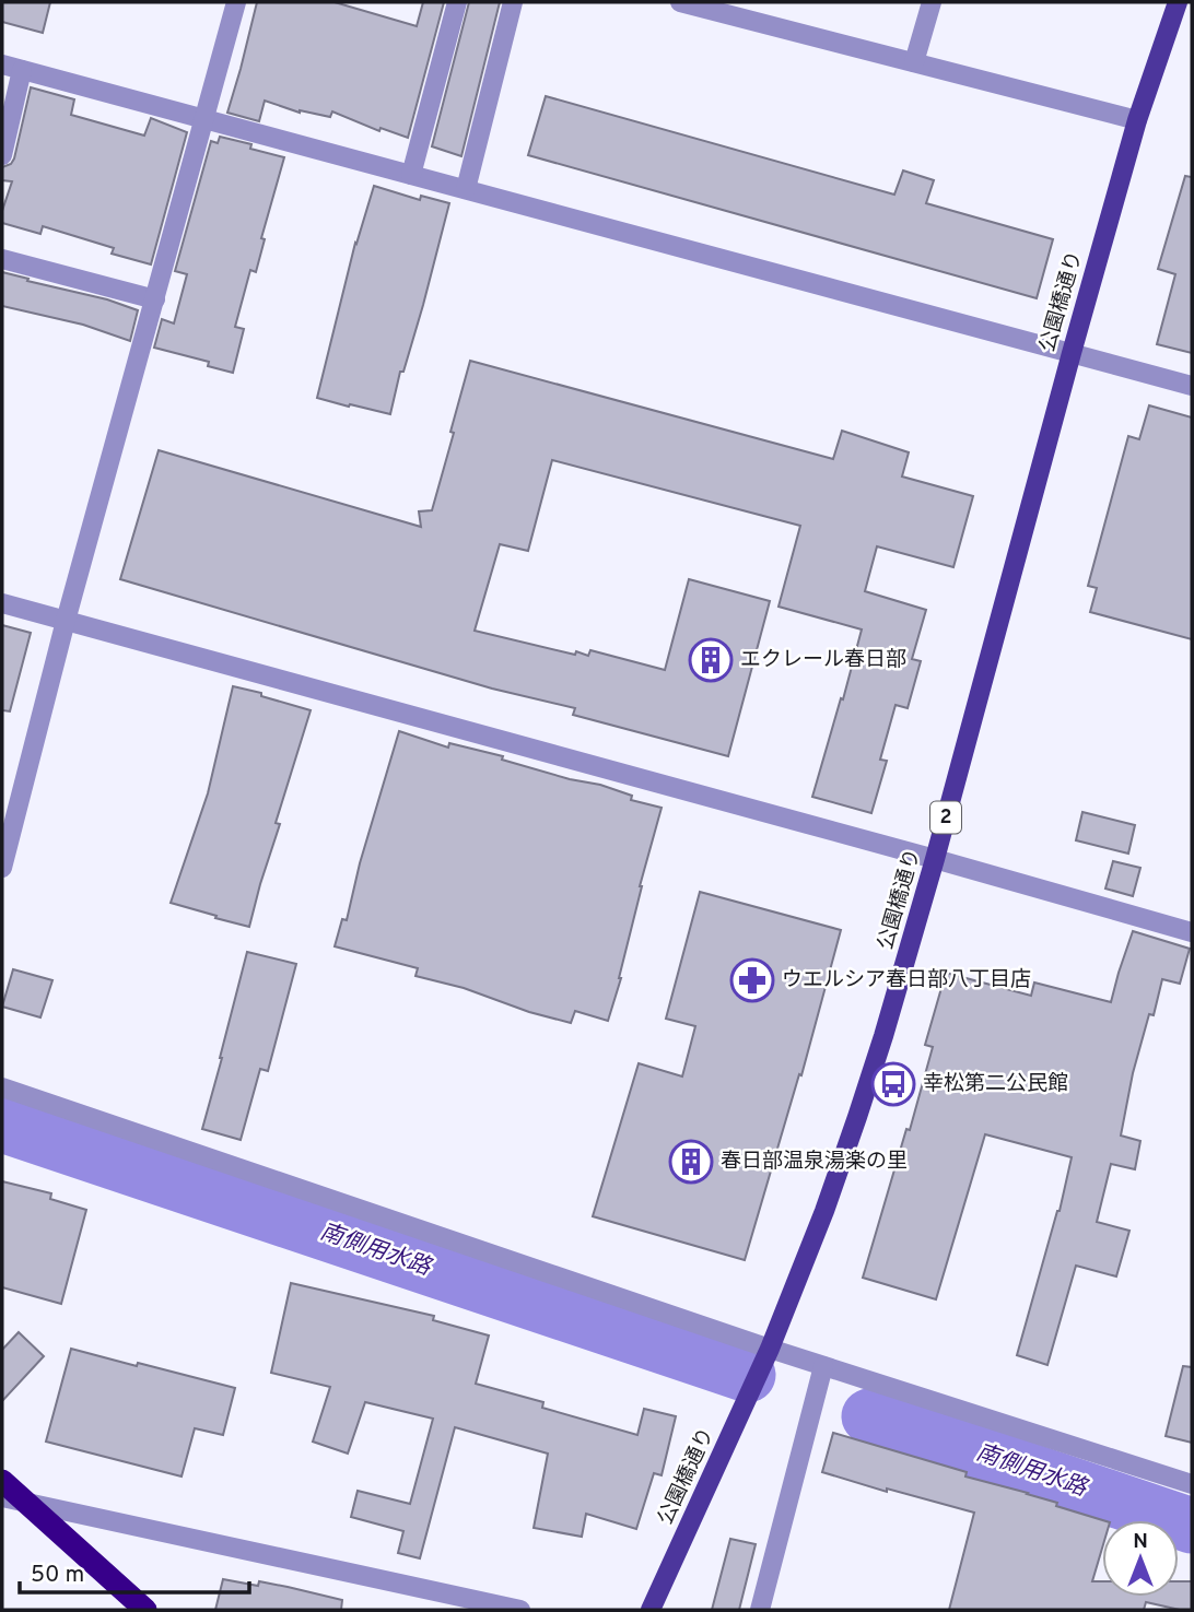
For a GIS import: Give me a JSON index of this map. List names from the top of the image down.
{
  "streets": {
    "main road": ["公園橋通り", "2"]
  },
  "water": ["南側用水路"],
  "places": {
    "building": ["エクレール春日部", "春日部温泉湯楽の里"],
    "pharmacy": ["ウエルシア春日部八丁目店"],
    "bus stop": ["幸松第二公民館"]
  },
  "scale_bar": "50 m",
  "north": "top"
}
